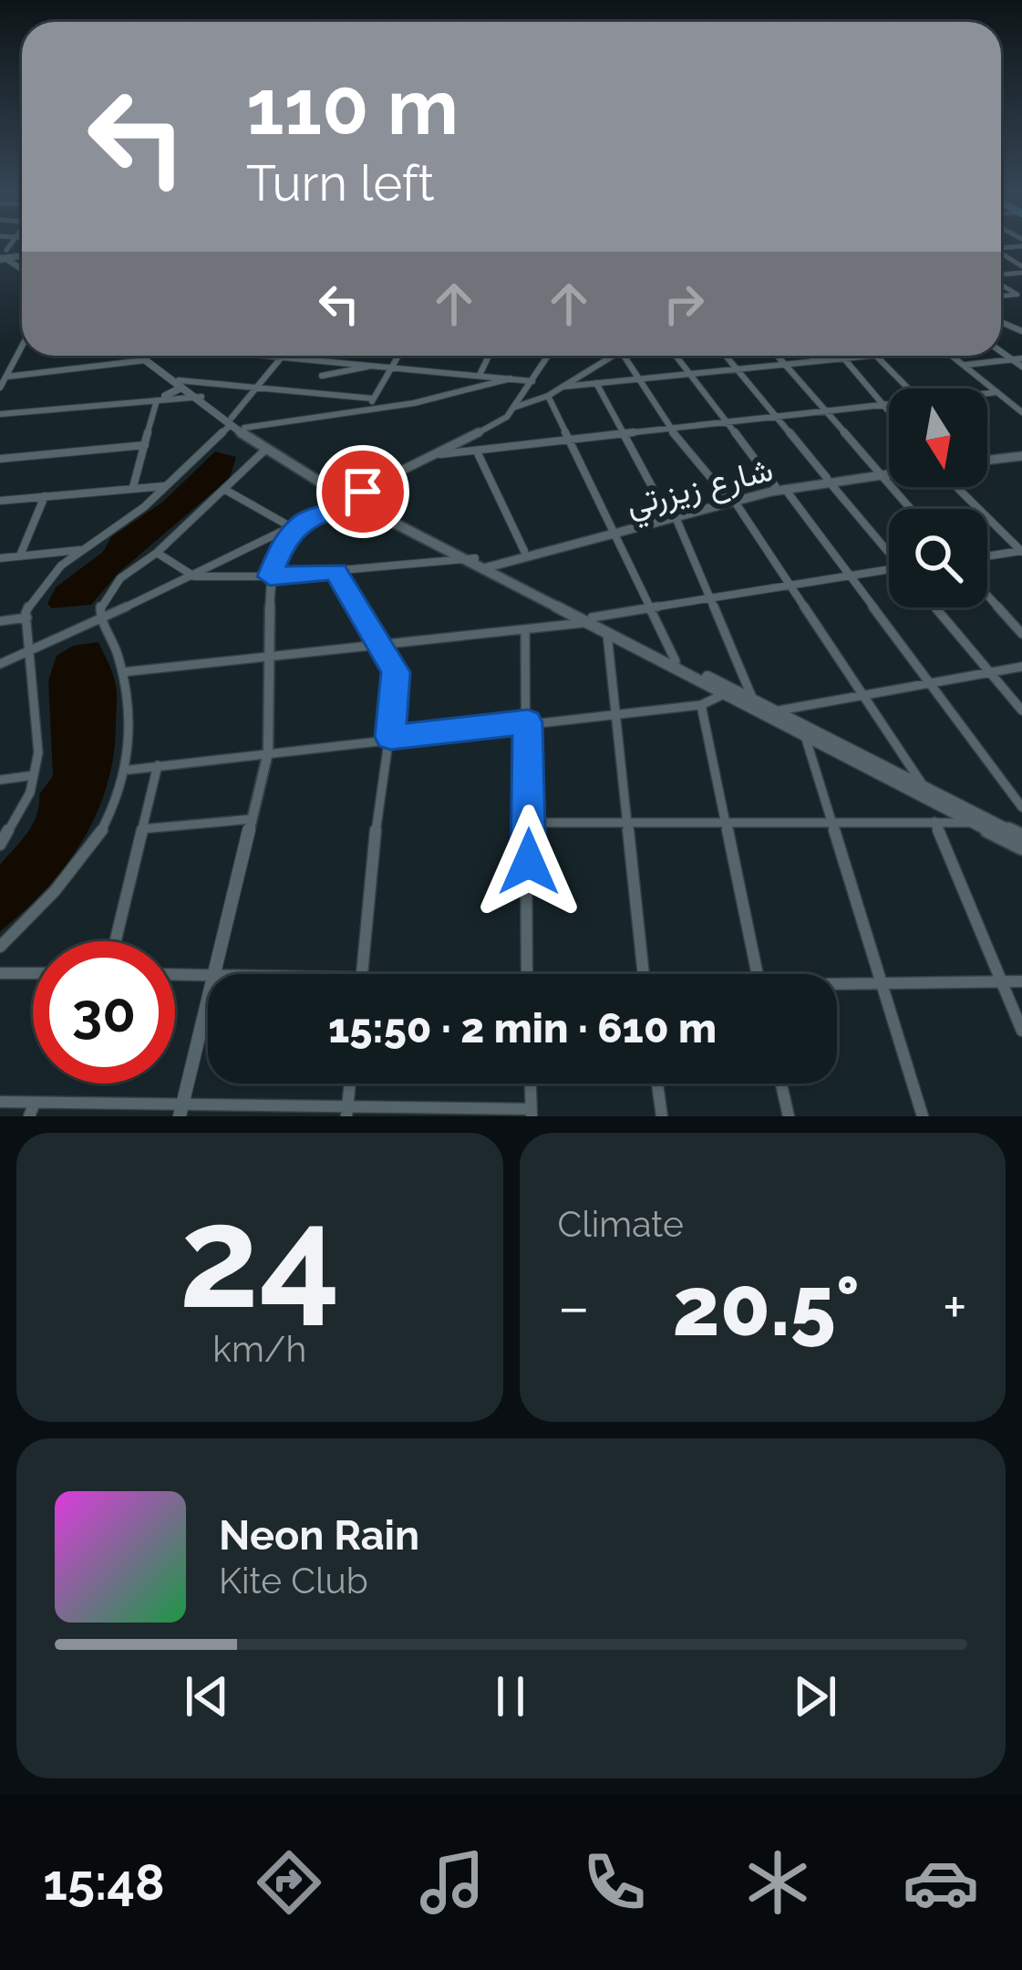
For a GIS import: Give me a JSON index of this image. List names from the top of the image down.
{
  "streets": {
    "street": ["شارع زيزرتي"]
  },
  "north": "bottom",
  "page": {
    "turn": ["110 m", "Turn left"],
    "limit": "30",
    "trip": "15:50 · 2 min · 610 m",
    "tile": [
      ["24", "km/h"],
      "Climate"
    ],
    "heat": ["−", "20.5°", "+"],
    "song": ["Neon Rain", "Kite Club"],
    "tabs": "15:48"
  }
}
